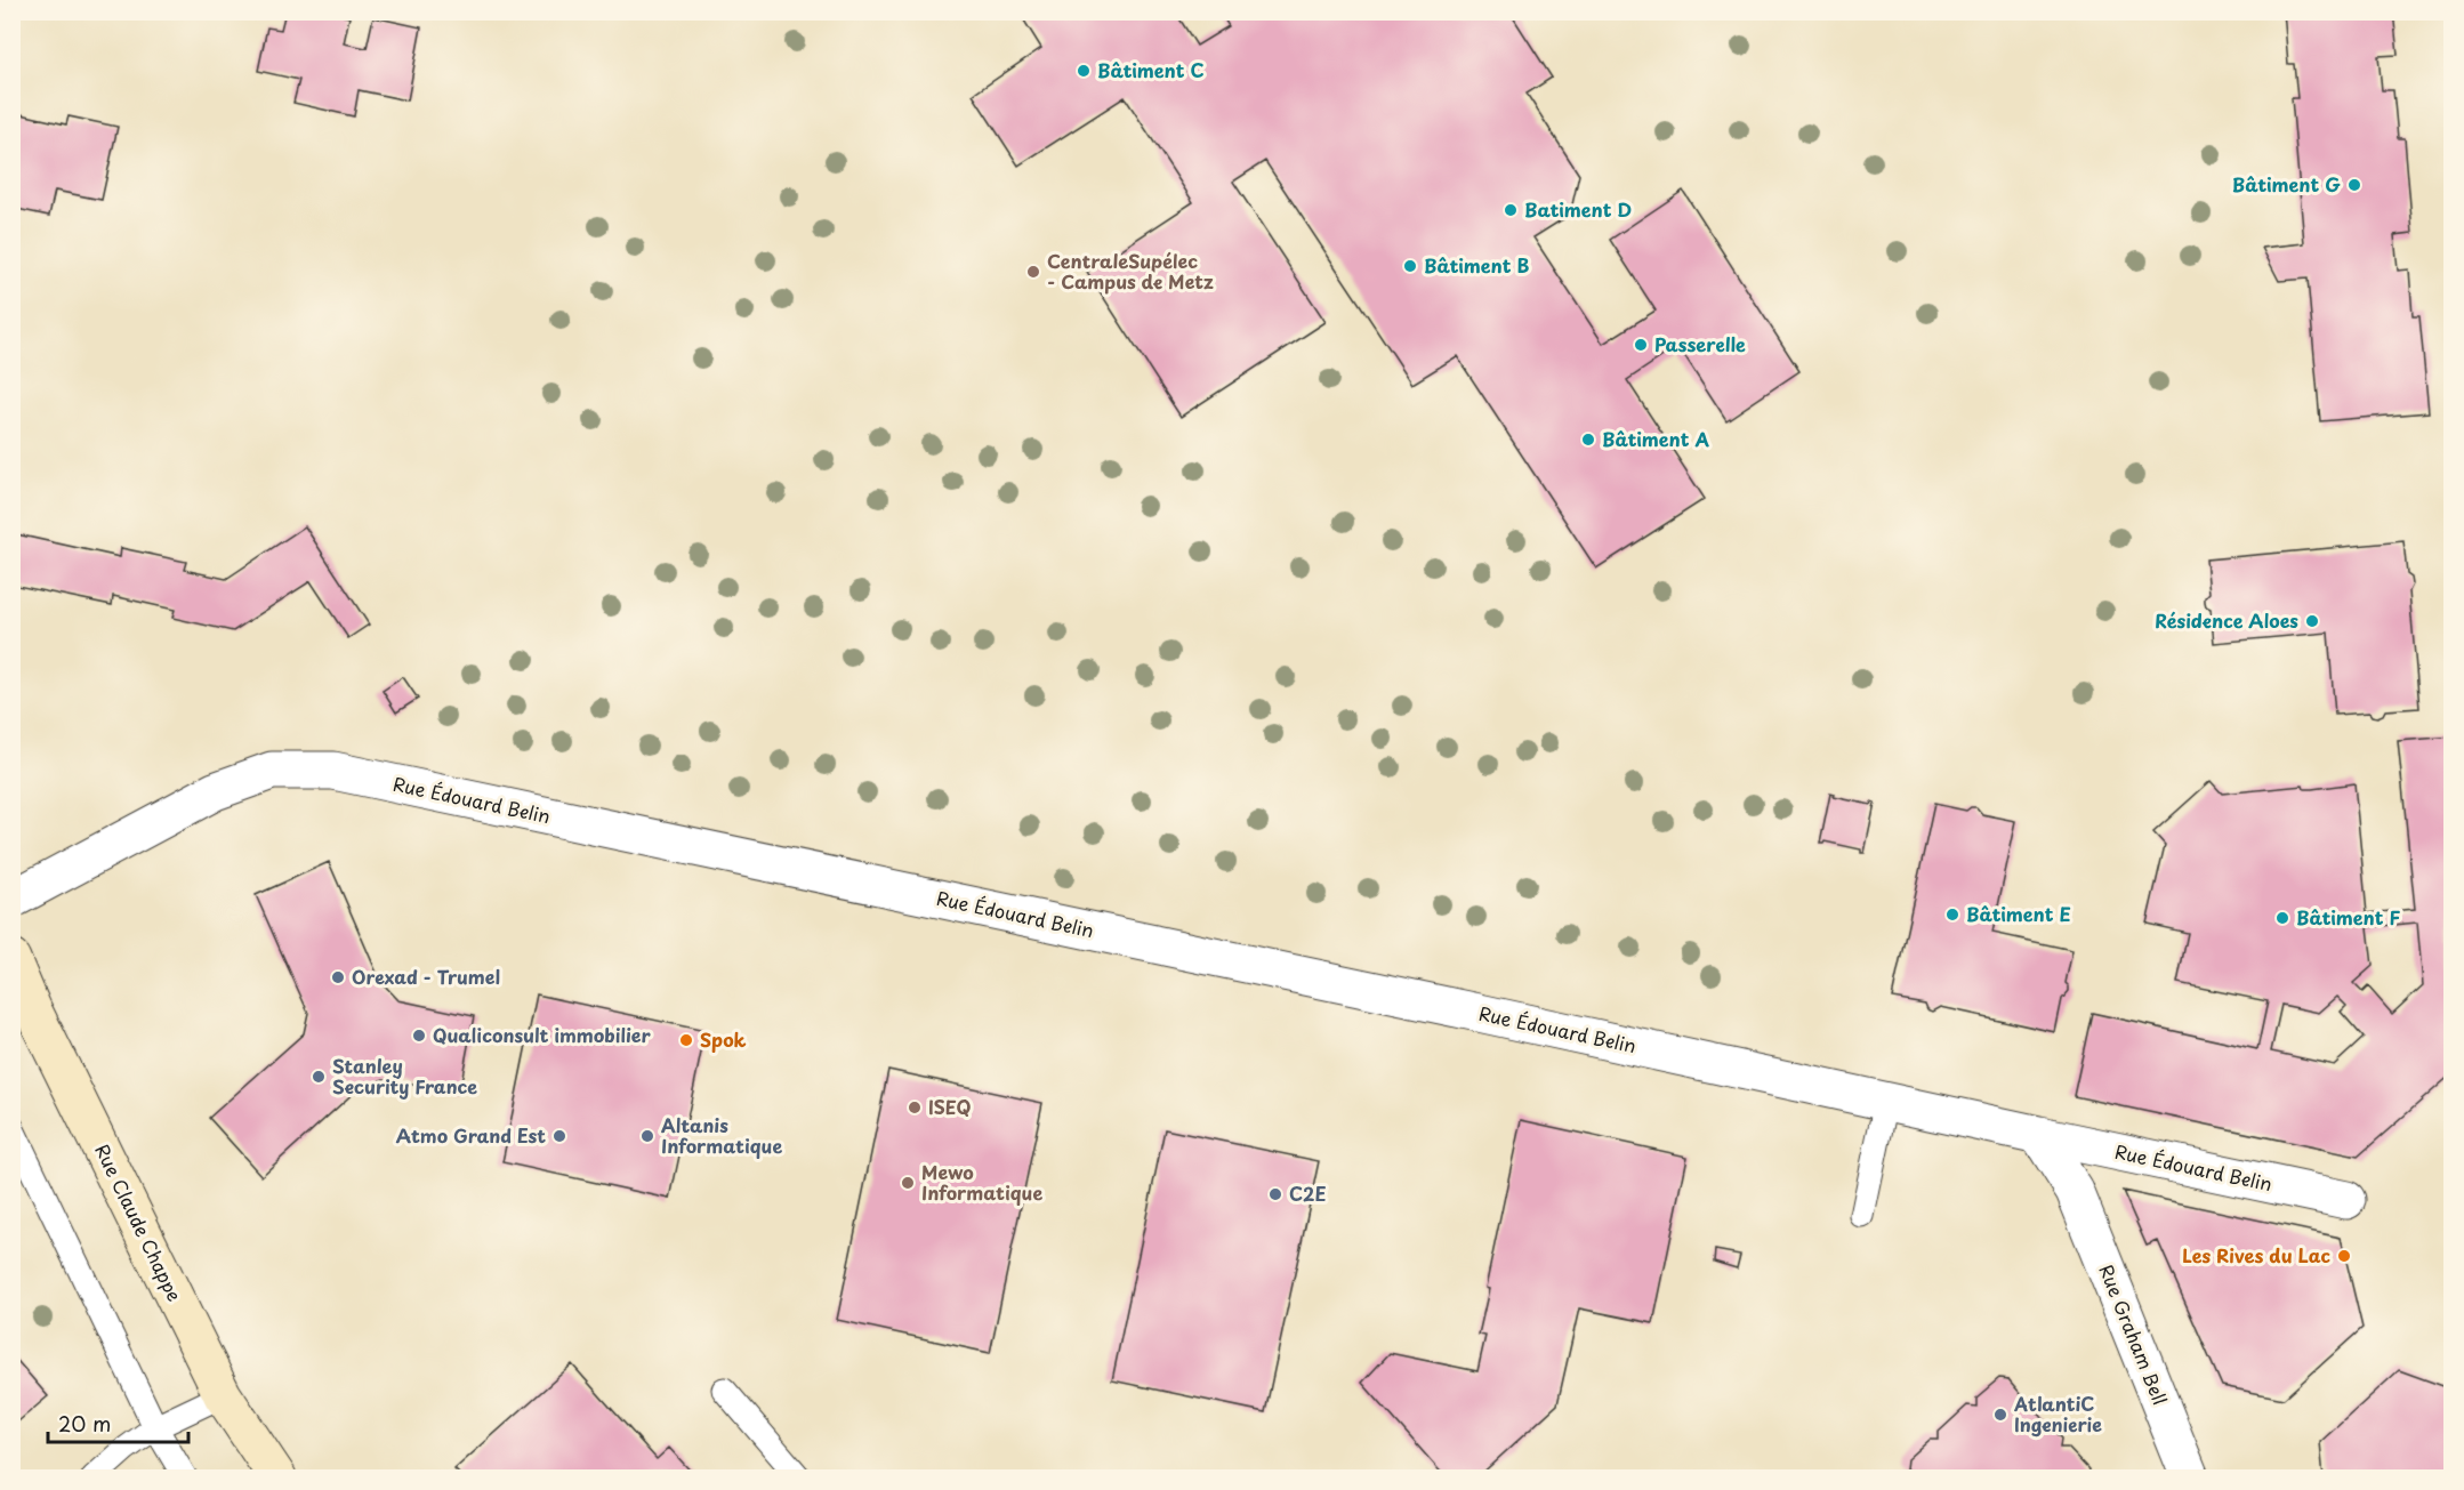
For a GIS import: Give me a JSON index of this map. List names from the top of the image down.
{
  "streets": {
    "street": ["Rue Édouard Belin", "Rue Claude Chappe", "Rue Graham Bell"]
  },
  "crossings": [
    ["Rue Édouard Belin", "Rue Graham Bell"]
  ],
  "places": [
    "Bâtiment C",
    "Bâtiment G",
    "Batiment D",
    "Bâtiment B",
    "CentraleSupélec - Campus de Metz",
    "Passerelle",
    "Bâtiment A",
    "Résidence Aloes",
    "Bâtiment E",
    "Bâtiment F",
    "Orexad - Trumel",
    "Qualiconsult immobilier",
    "Spok",
    "Stanley Security France",
    "ISEQ",
    "Atmo Grand Est",
    "Altanis Informatique",
    "Mewo Informatique",
    "C2E",
    "Les Rives du Lac",
    "AtlantiC Ingenierie"
  ],
  "scale_bar": "20 m"
}
